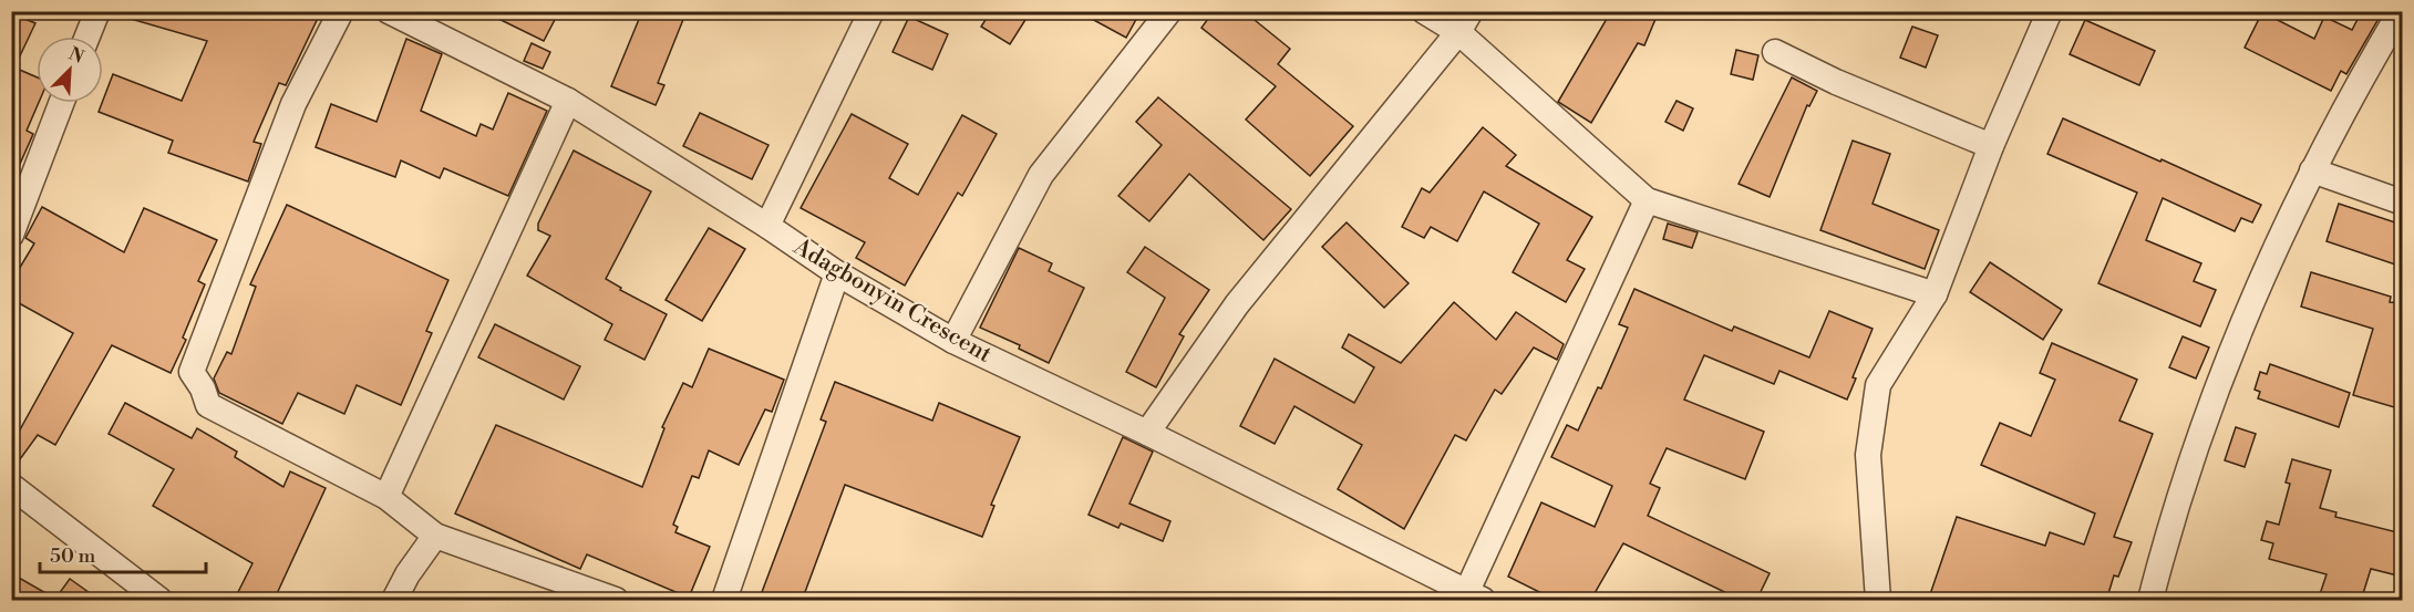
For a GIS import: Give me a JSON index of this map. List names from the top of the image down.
{
  "streets": {
    "street": ["Adagbonyin Crescent"]
  },
  "scale_bar": "50 m",
  "north": "top right"
}
